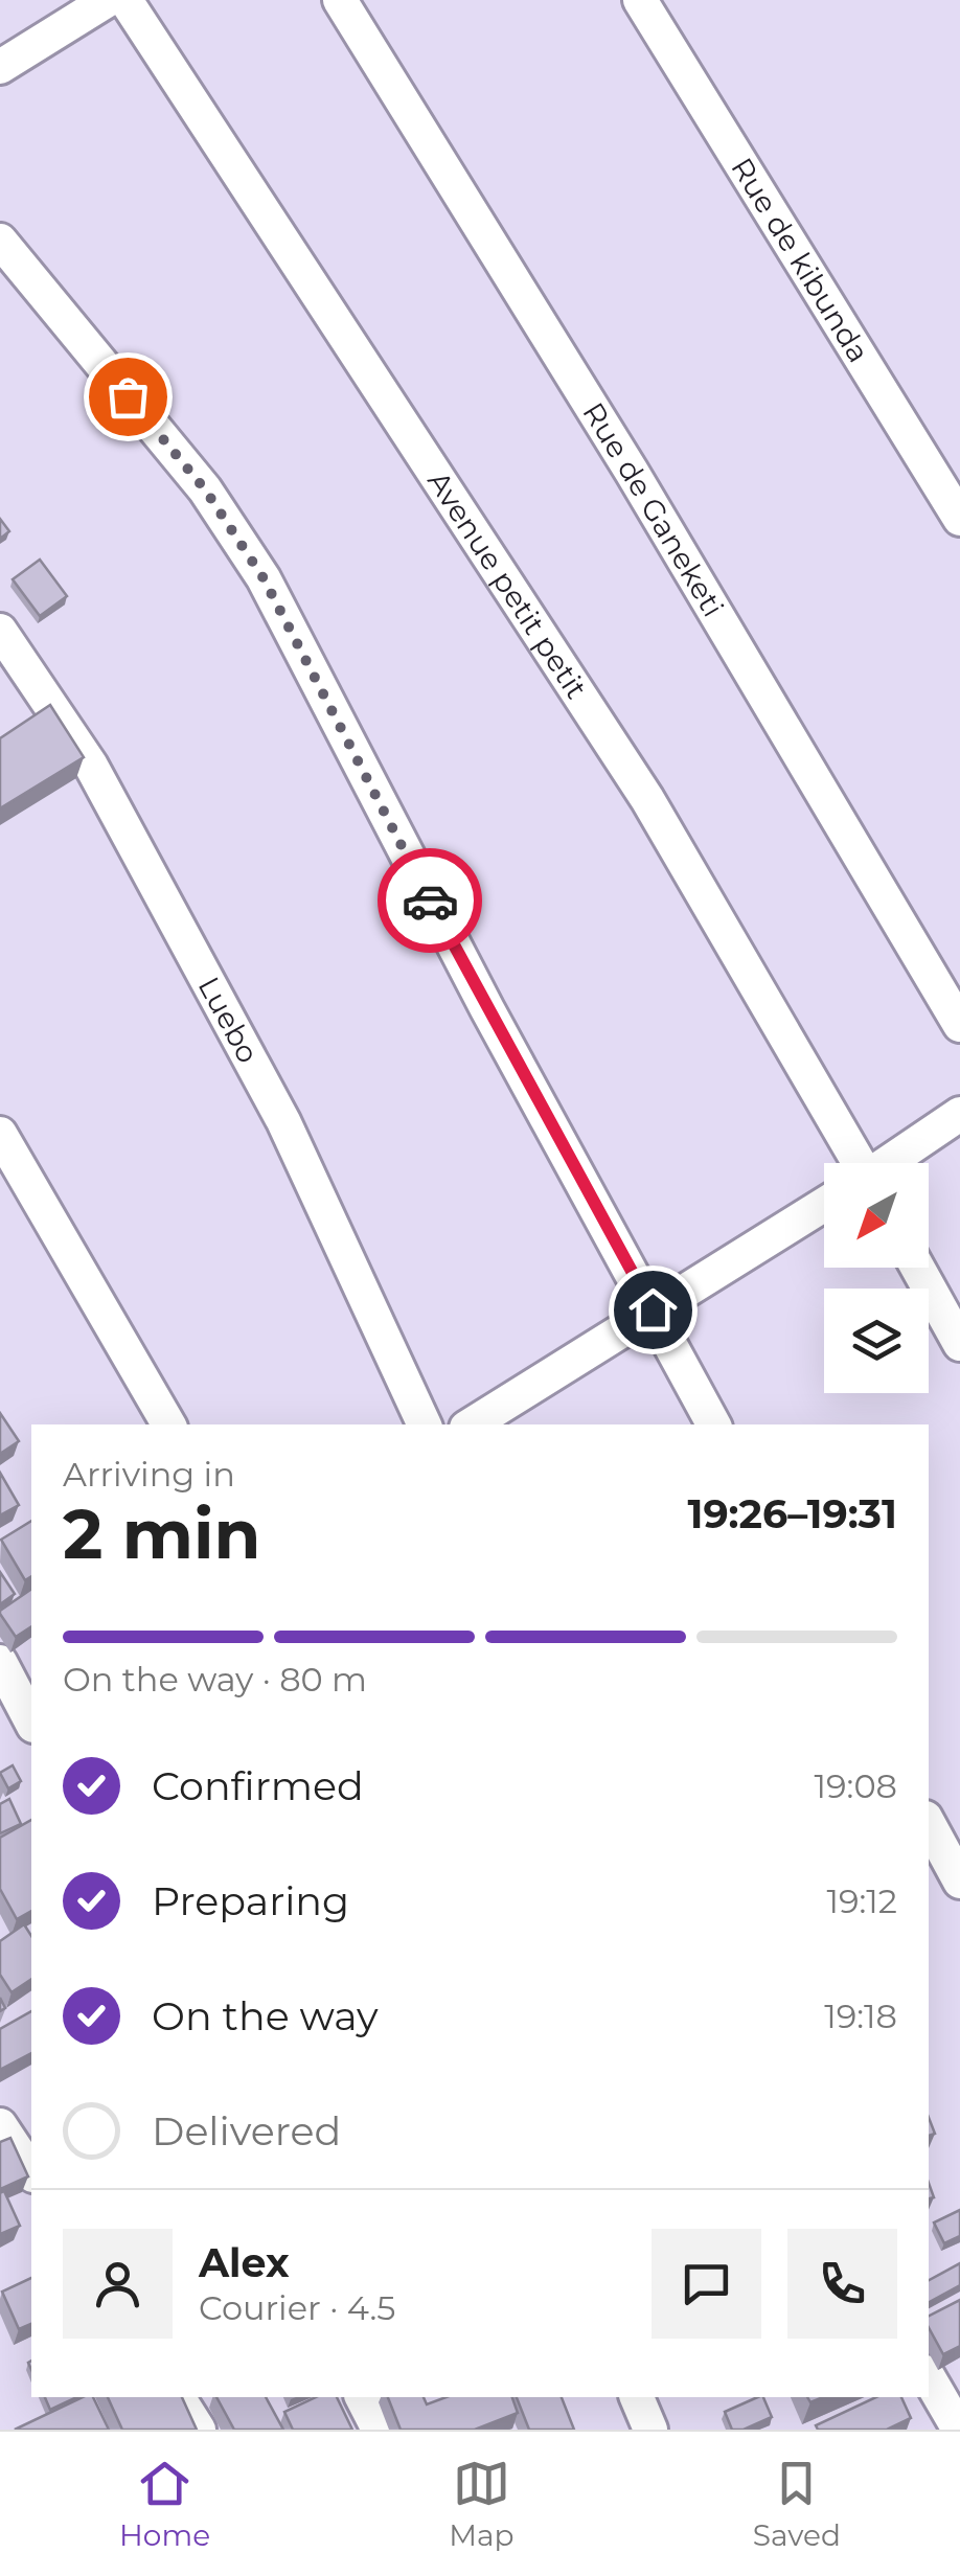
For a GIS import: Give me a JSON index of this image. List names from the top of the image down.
{
  "streets": {
    "street": [
      "Rue de kibunda",
      "Rue de Ganeketi",
      "Avenue petit petit",
      "Luebo"
    ]
  },
  "north": "bottom left",
  "page": {
    "heading": ["2 min", "Arriving in", "19:26–19:31"],
    "panel": ["Alex", "Courier · 4.5"],
    "bar": "On the way · 80 m",
    "list": [
      ["Confirmed", "19:08"],
      ["Preparing", "19:12"],
      ["On the way", "19:18"],
      "Delivered"
    ],
    "tabs": ["Home", "Map", "Saved"]
  }
}
